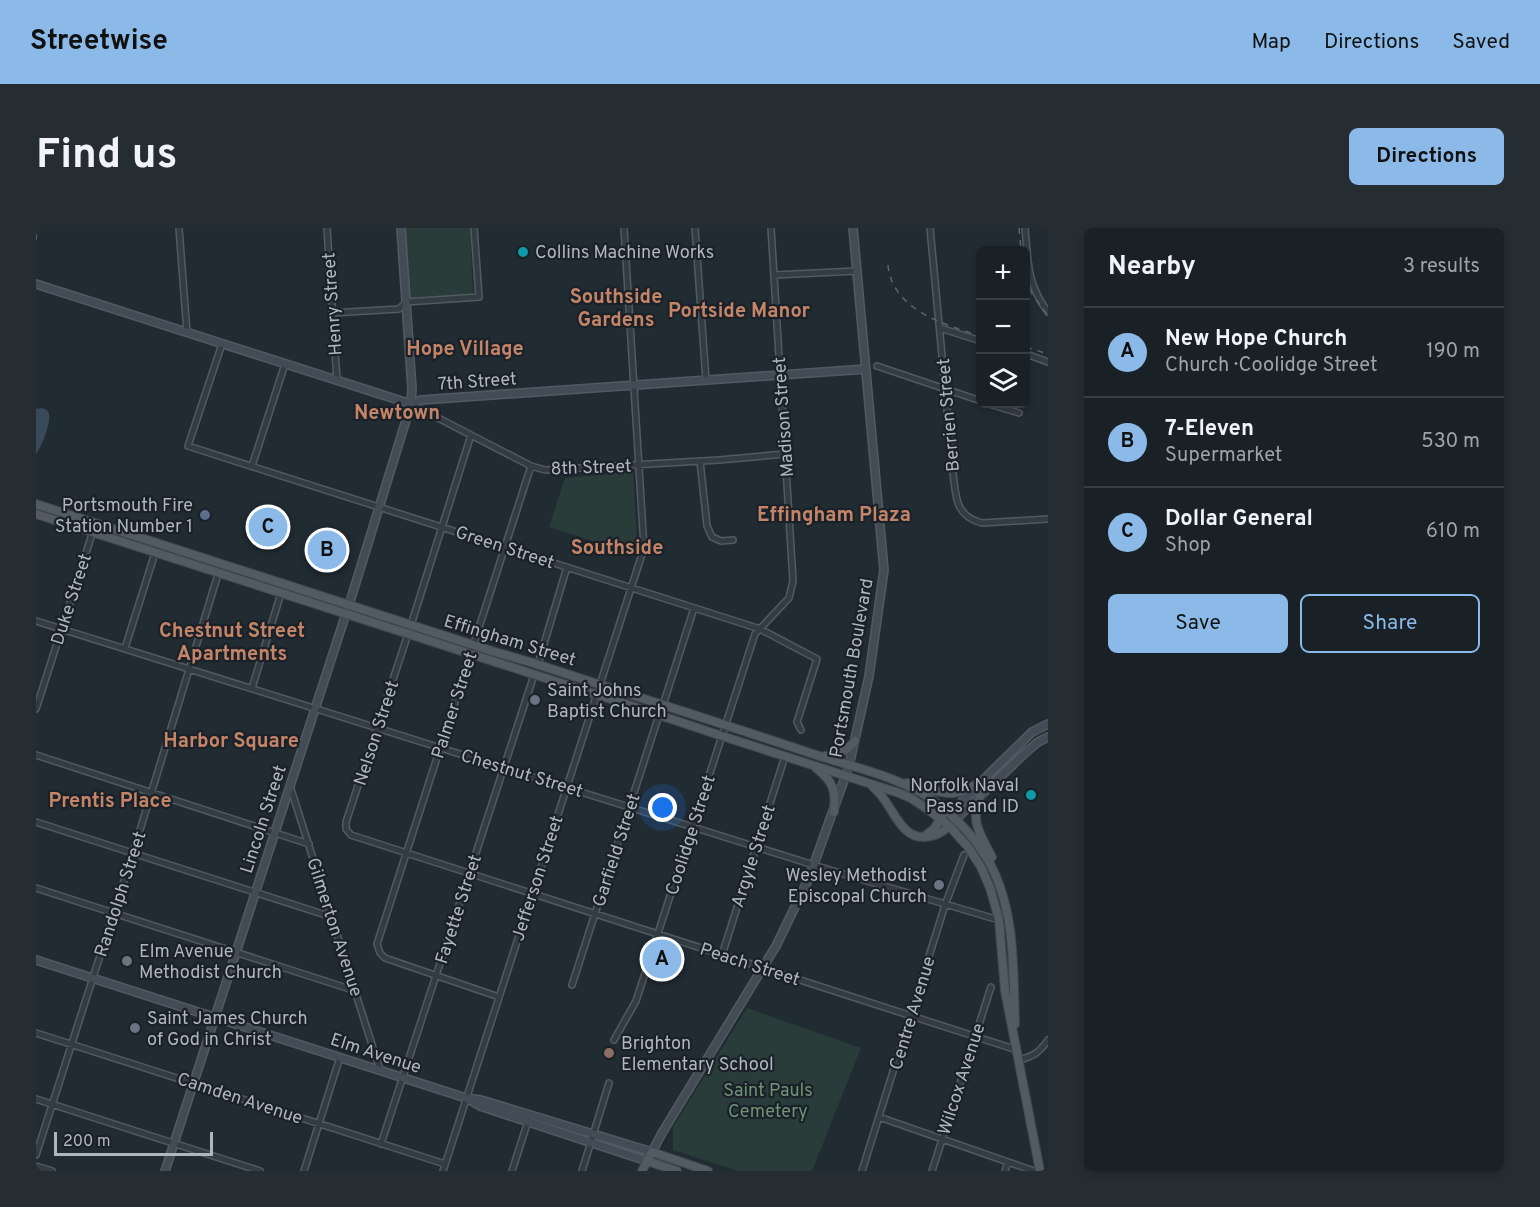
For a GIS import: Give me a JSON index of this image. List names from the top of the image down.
{
  "streets": {
    "main road": ["Effingham Street", "Portsmouth Boulevard", "Elm Avenue"],
    "street": [
      "Henry Street",
      "7th Street",
      "Berrien Street",
      "Madison Street",
      "8th Street",
      "Green Street",
      "Duke Street",
      "Palmer Street",
      "Nelson Street",
      "Chestnut Street",
      "Lincoln Street",
      "Coolidge Street",
      "Garfield Street",
      "Argyle Street",
      "Jefferson Street",
      "Randolph Street",
      "Fayette Street",
      "Gilmerton Avenue",
      "Peach Street",
      "Centre Avenue",
      "Wilcox Avenue",
      "Camden Avenue"
    ]
  },
  "crossings": [
    ["Henry Street", "7th Street"],
    ["7th Street", "Madison Street"],
    ["7th Street", "8th Street"],
    ["7th Street", "Green Street"],
    ["7th Street", "Portsmouth Boulevard"],
    ["7th Street", "Lincoln Street"],
    ["7th Street", "Jefferson Street"],
    ["Madison Street", "8th Street"],
    ["Madison Street", "Green Street"],
    ["Madison Street", "Coolidge Street"],
    ["8th Street", "Palmer Street"],
    ["8th Street", "Lincoln Street"],
    ["8th Street", "Jefferson Street"],
    ["Green Street", "Palmer Street"],
    ["Green Street", "Lincoln Street"],
    ["Green Street", "Coolidge Street"],
    ["Green Street", "Jefferson Street"],
    ["Duke Street", "Effingham Street"],
    ["Duke Street", "Chestnut Street"],
    ["Effingham Street", "Portsmouth Boulevard"],
    ["Effingham Street", "Palmer Street"],
    ["Effingham Street", "Nelson Street"],
    ["Effingham Street", "Chestnut Street"],
    ["Effingham Street", "Lincoln Street"],
    ["Effingham Street", "Coolidge Street"],
    ["Effingham Street", "Garfield Street"],
    ["Effingham Street", "Argyle Street"],
    ["Effingham Street", "Jefferson Street"],
    ["Effingham Street", "Randolph Street"],
    ["Effingham Street", "Fayette Street"],
    ["Effingham Street", "Peach Street"],
    ["Portsmouth Boulevard", "Chestnut Street"],
    ["Portsmouth Boulevard", "Peach Street"],
    ["Portsmouth Boulevard", "Elm Avenue"],
    ["Palmer Street", "Chestnut Street"],
    ["Palmer Street", "Fayette Street"],
    ["Palmer Street", "Peach Street"],
    ["Nelson Street", "Chestnut Street"],
    ["Nelson Street", "Peach Street"],
    ["Chestnut Street", "Lincoln Street"],
    ["Chestnut Street", "Coolidge Street"],
    ["Chestnut Street", "Garfield Street"],
    ["Chestnut Street", "Argyle Street"],
    ["Chestnut Street", "Jefferson Street"],
    ["Chestnut Street", "Randolph Street"],
    ["Chestnut Street", "Fayette Street"],
    ["Chestnut Street", "Centre Avenue"],
    ["Lincoln Street", "Gilmerton Avenue"],
    ["Lincoln Street", "Elm Avenue"],
    ["Lincoln Street", "Camden Avenue"],
    ["Coolidge Street", "Peach Street"],
    ["Garfield Street", "Peach Street"],
    ["Argyle Street", "Peach Street"],
    ["Jefferson Street", "Peach Street"],
    ["Jefferson Street", "Elm Avenue"],
    ["Jefferson Street", "Camden Avenue"],
    ["Randolph Street", "Elm Avenue"],
    ["Randolph Street", "Camden Avenue"],
    ["Fayette Street", "Peach Street"],
    ["Fayette Street", "Elm Avenue"],
    ["Fayette Street", "Camden Avenue"],
    ["Gilmerton Avenue", "Elm Avenue"],
    ["Peach Street", "Centre Avenue"],
    ["Peach Street", "Wilcox Avenue"]
  ],
  "districts": [
    "Southside Gardens",
    "Portside Manor",
    "Hope Village",
    "Newtown",
    "Effingham Plaza",
    "Southside",
    "Chestnut Street Apartments",
    "Harbor Square",
    "Prentis Place"
  ],
  "parks": ["Saint Pauls Cemetery"],
  "places": [
    "Collins Machine Works",
    "Portsmouth Fire Station Number 1",
    "Saint Johns Baptist Church",
    "Norfolk Naval Pass and ID",
    "Wesley Methodist Episcopal Church",
    "Elm Avenue Methodist Church",
    "Saint James Church of God in Christ",
    "Brighton Elementary School"
  ],
  "scale_bar": "200 m",
  "page": {
    "header": "Streetwise",
    "nav": ["Map", "Directions", "Saved"],
    "buttons": [
      "Directions",
      ["Save", "Share"]
    ],
    "title": "Find us",
    "heading": ["Nearby", "3 results"],
    "map_buttons": ["+", "−"],
    "list": [
      {
        "mark": "A",
        "name": "New Hope Church",
        "note": "Church · Coolidge Street",
        "value": "190 m"
      },
      {
        "mark": "B",
        "name": "7-Eleven",
        "note": "Supermarket",
        "value": "530 m"
      },
      {
        "mark": "C",
        "name": "Dollar General",
        "note": "Shop",
        "value": "610 m"
      }
    ],
    "pins": ["C", "B", "A"],
    "scale": "200 m"
  }
}
